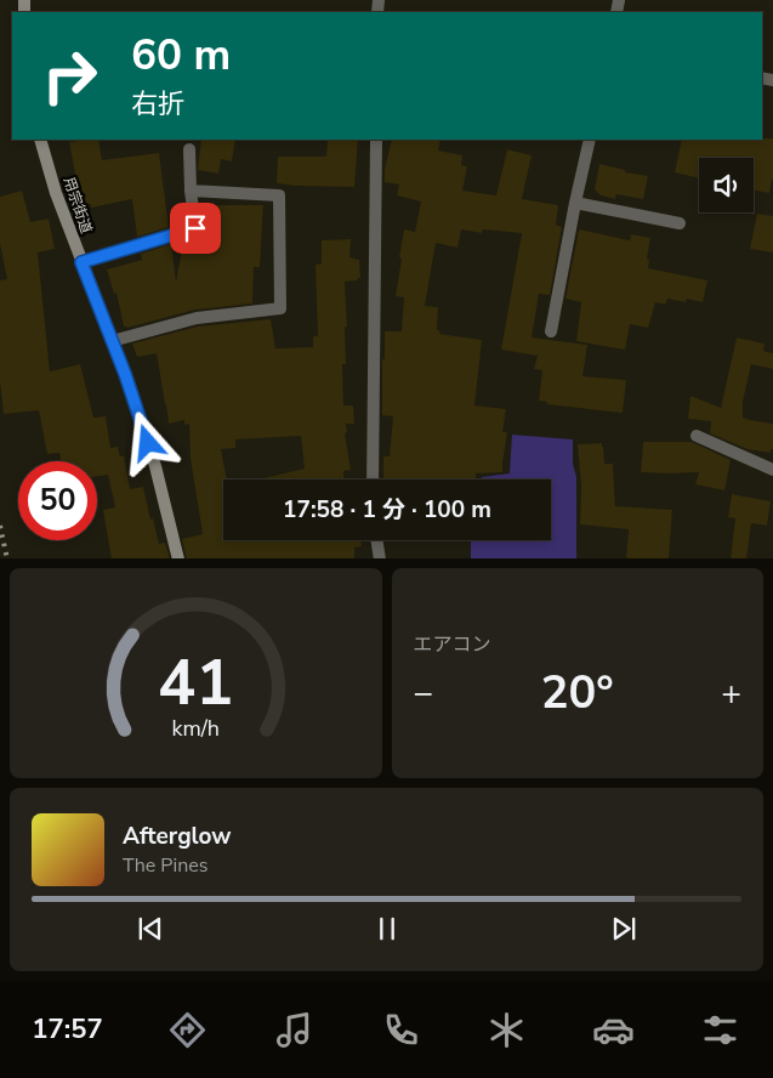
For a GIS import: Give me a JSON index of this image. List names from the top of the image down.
{
  "streets": {
    "main road": ["用宗街道"]
  },
  "page": {
    "turn": ["60 m", "右折"],
    "limit": "50",
    "trip": "17:58 · 1 分 · 100 m",
    "tile": "エアコン",
    "heat": ["−", "20°", "+"],
    "song": ["Afterglow", "The Pines"],
    "tabs": "17:57",
    "gauge": ["41", "km/h"]
  }
}
